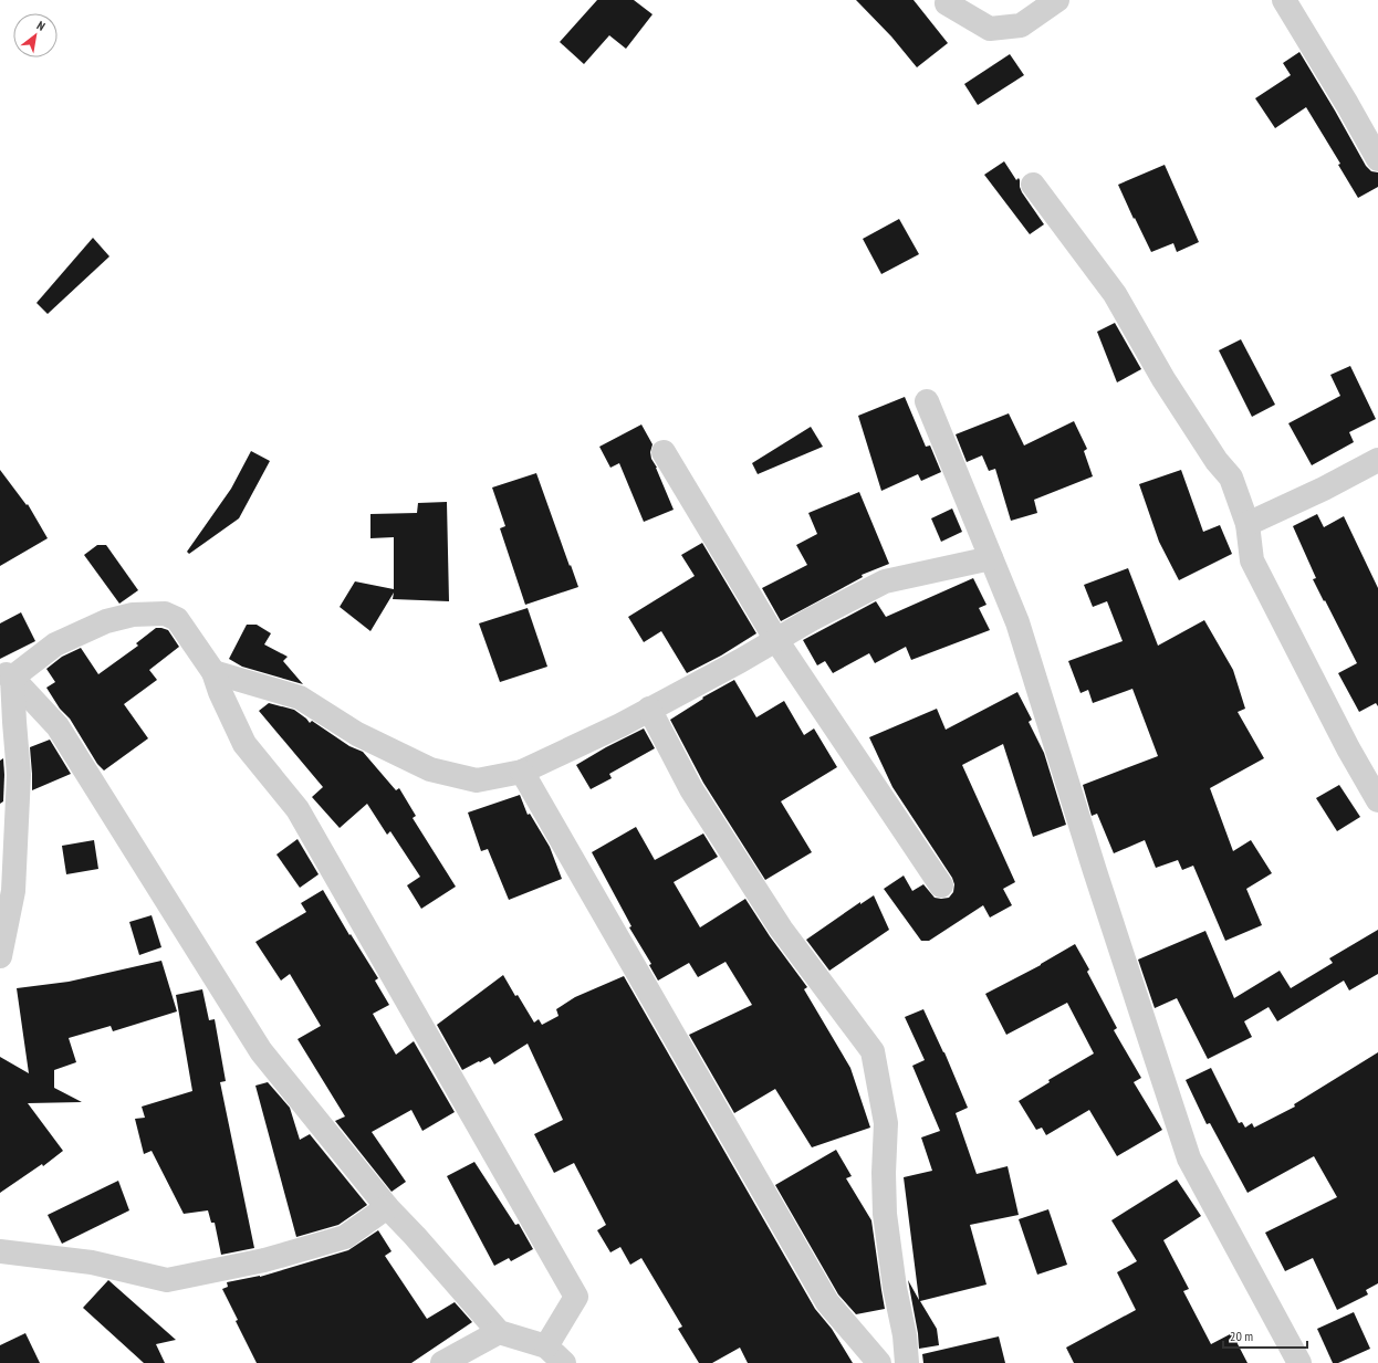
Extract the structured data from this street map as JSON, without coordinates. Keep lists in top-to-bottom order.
{
  "scale_bar": "20 m",
  "north": "top right"
}
